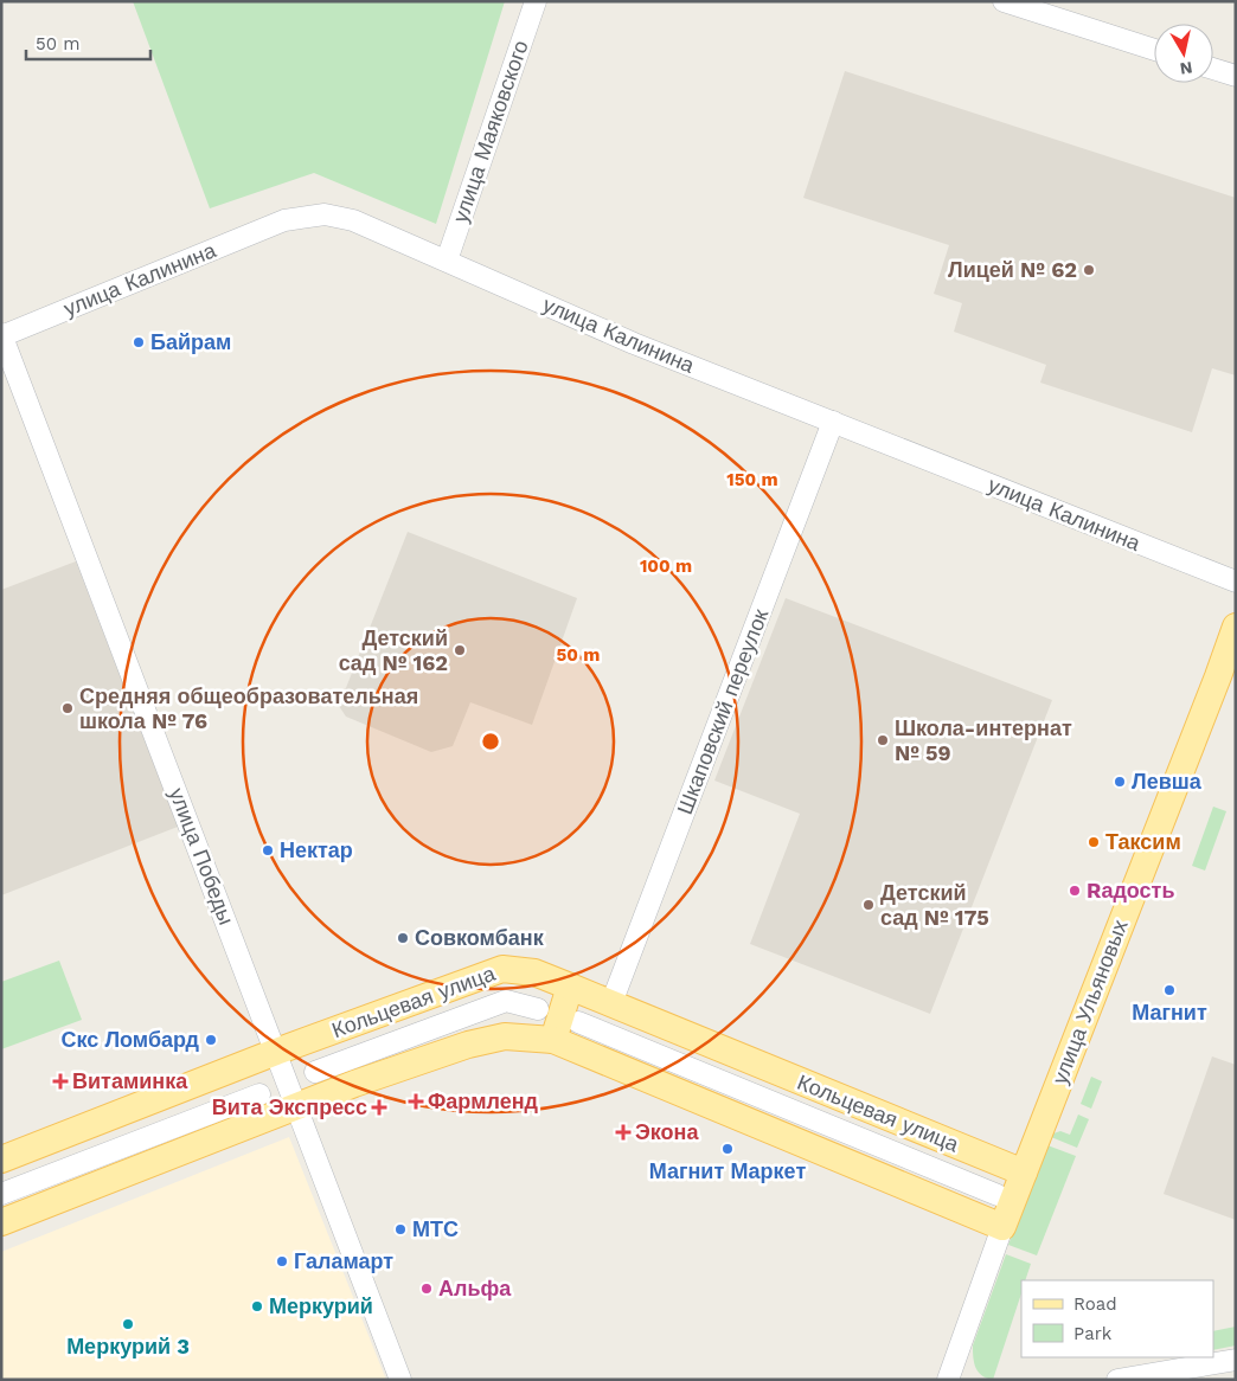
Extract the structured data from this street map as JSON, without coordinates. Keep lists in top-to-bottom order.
{
  "streets": {
    "main road": ["Кольцевая улица", "улица Ульяновых"],
    "street": [
      "улица Маяковского",
      "улица Калинина",
      "Шкаповский переулок",
      "улица Победы"
    ]
  },
  "crossings": [
    ["улица Маяковского", "улица Калинина"],
    ["улица Калинина", "Шкаповский переулок"],
    ["улица Калинина", "улица Победы"],
    ["Шкаповский переулок", "Кольцевая улица"],
    ["улица Победы", "Кольцевая улица"],
    ["Кольцевая улица", "улица Ульяновых"]
  ],
  "places": {
    "other": [
      "Лицей № 62",
      "Байрам",
      "Детский сад № 162",
      "Средняя общеобразовательная школа № 76",
      "Школа-интернат № 59",
      "Левша",
      "Таксим",
      "Нектар",
      "Rадость",
      "Детский сад № 175",
      "Совкомбанк",
      "Магнит",
      "Скс Ломбард",
      "Магнит Маркет",
      "МТС",
      "Галамарт",
      "Альфа",
      "Меркурий",
      "Меркурий 3"
    ],
    "health": [
      "Витаминка",
      "Фармленд",
      "Вита Экспресс",
      "Экона"
    ]
  },
  "legend": ["Road", "Park"],
  "scale_bar": "50 m",
  "north": "bottom",
  "rings": ["150 m", "100 m", "50 m"]
}
